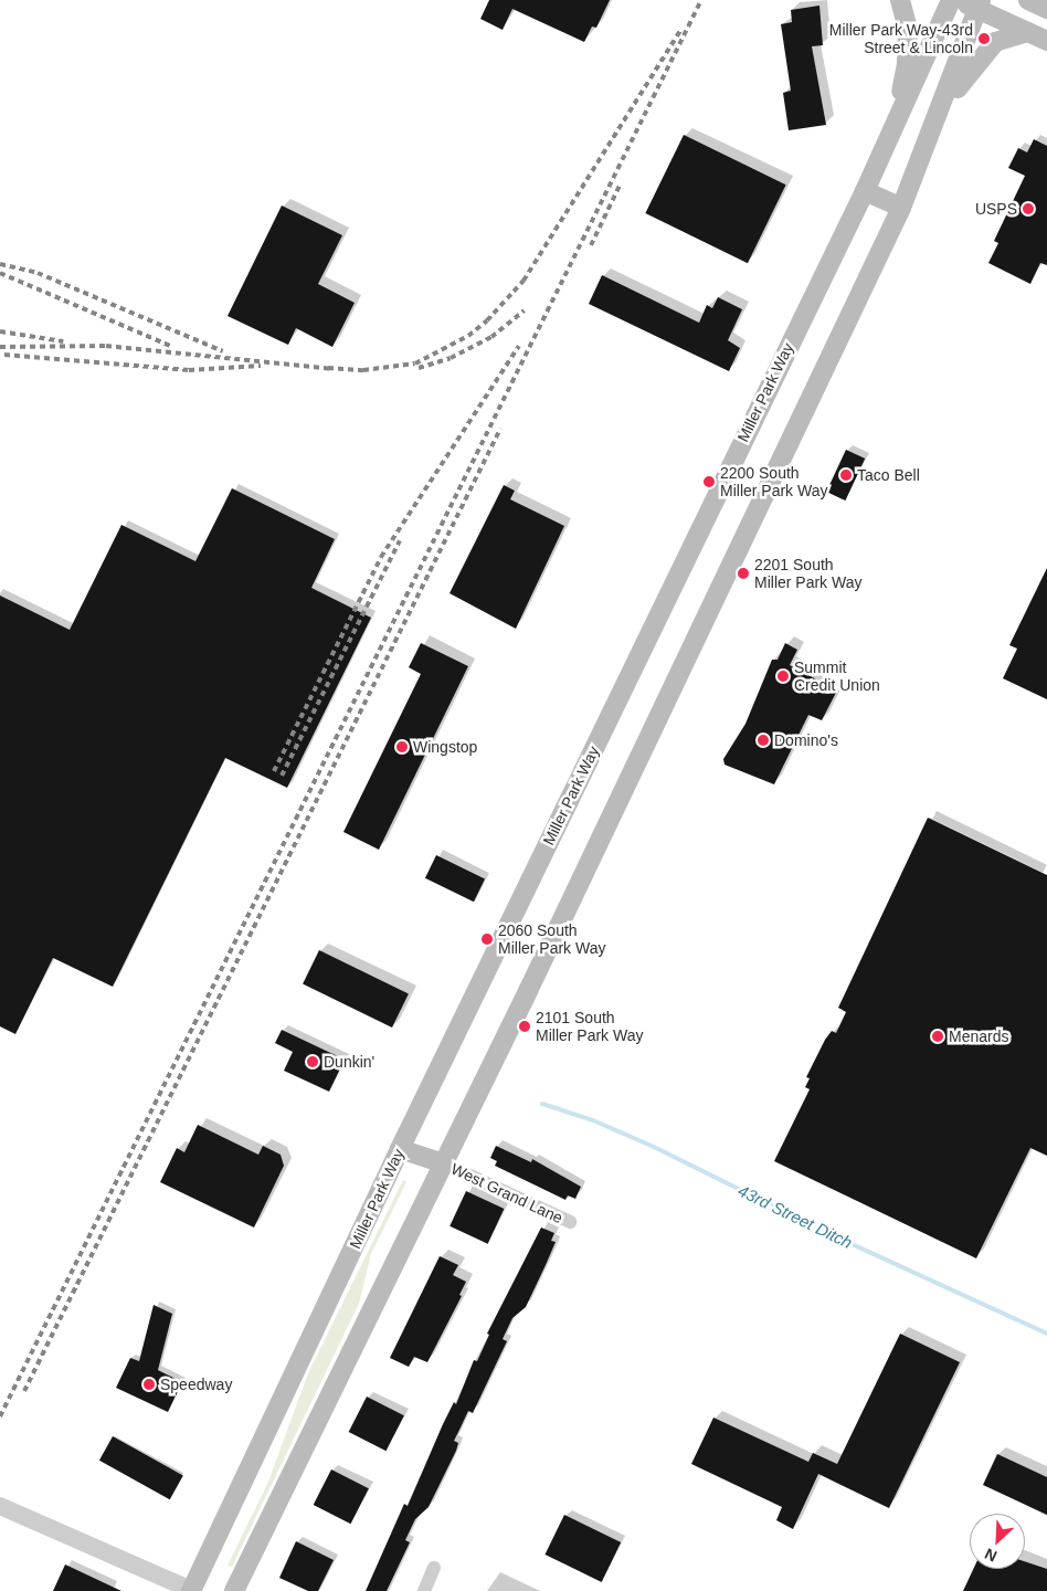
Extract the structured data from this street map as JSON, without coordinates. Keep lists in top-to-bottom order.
{
  "streets": {
    "main road": ["Miller Park Way"],
    "street": ["West Grand Lane"]
  },
  "water": ["43rd Street Ditch"],
  "places": [
    "Miller Park Way-43rd Street & Lincoln",
    "USPS",
    "Taco Bell",
    "2200 South Miller Park Way",
    "2201 South Miller Park Way",
    "Summit Credit Union",
    "Domino's",
    "Wingstop",
    "2060 South Miller Park Way",
    "2101 South Miller Park Way",
    "Menards",
    "Dunkin'",
    "Speedway"
  ],
  "north": "bottom left"
}
